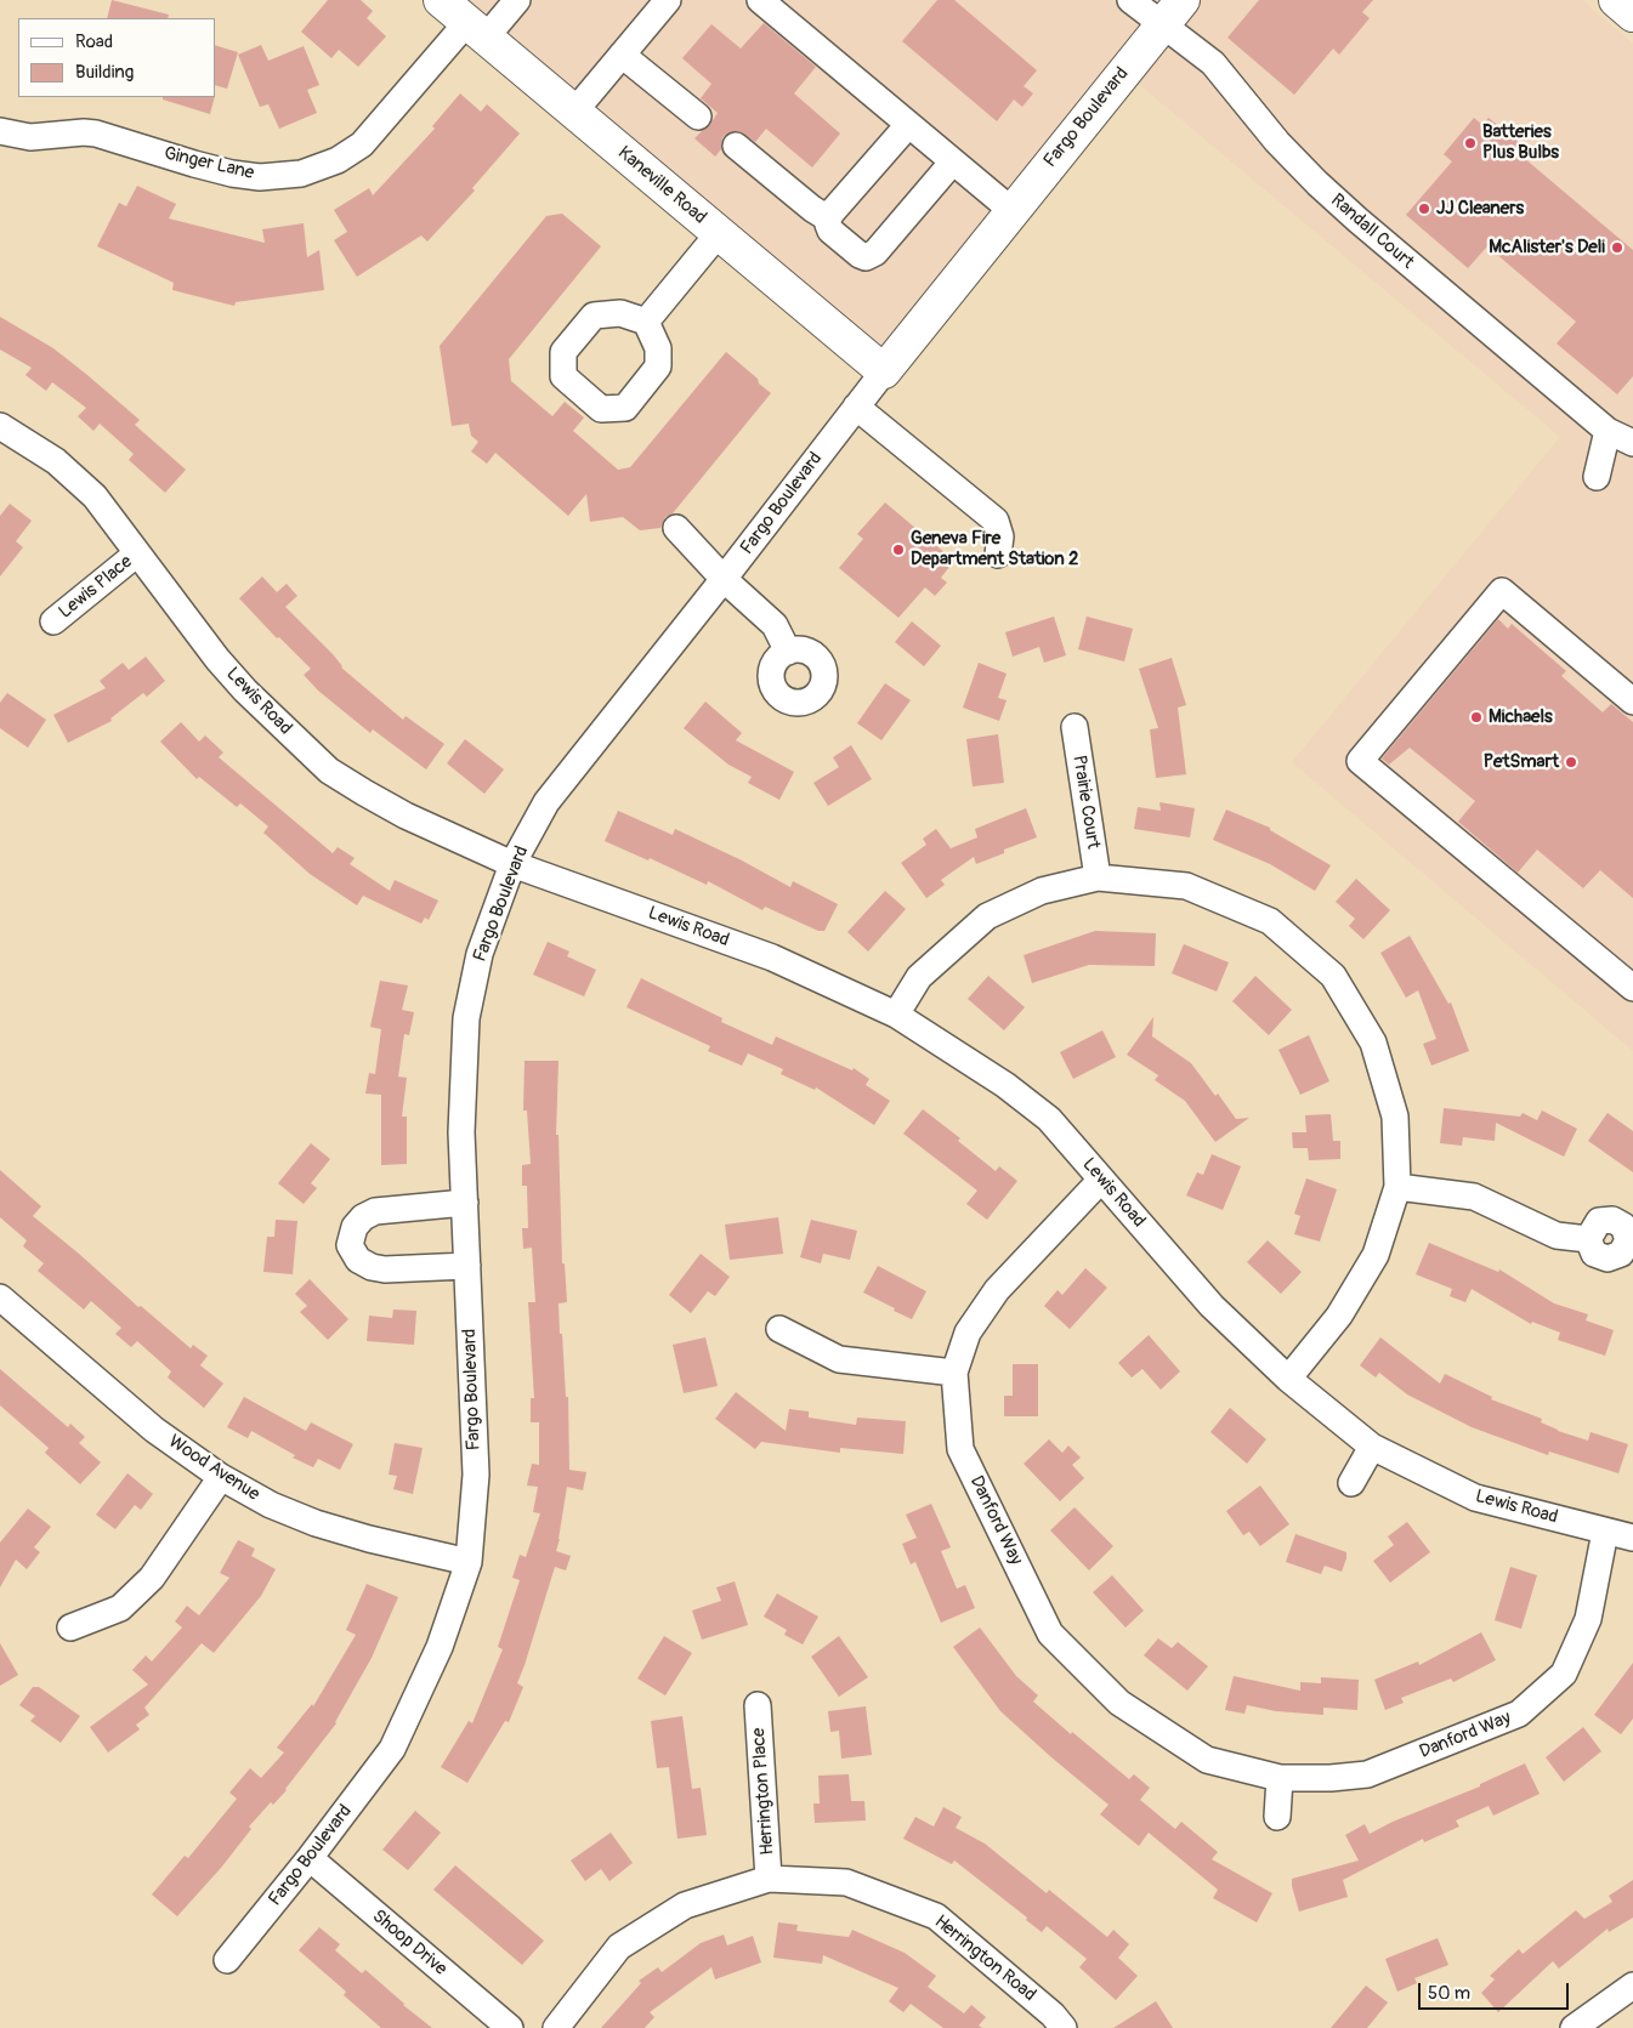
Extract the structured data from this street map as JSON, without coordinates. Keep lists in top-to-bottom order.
{
  "streets": {
    "main road": ["Fargo Boulevard", "Kaneville Road"],
    "street": [
      "Ginger Lane",
      "Randall Court",
      "Lewis Place",
      "Lewis Road",
      "Prairie Court",
      "Wood Avenue",
      "Danford Way",
      "Herrington Place",
      "Shoop Drive",
      "Herrington Road"
    ]
  },
  "crossings": [
    ["Fargo Boulevard", "Kaneville Road"],
    ["Fargo Boulevard", "Randall Court"],
    ["Fargo Boulevard", "Lewis Road"],
    ["Fargo Boulevard", "Wood Avenue"],
    ["Fargo Boulevard", "Shoop Drive"],
    ["Ginger Lane", "Kaneville Road"],
    ["Lewis Place", "Lewis Road"],
    ["Lewis Road", "Danford Way"],
    ["Herrington Place", "Herrington Road"]
  ],
  "places": [
    "Batteries Plus Bulbs",
    "JJ Cleaners",
    "McAlister's Deli",
    "Geneva Fire Department Station 2",
    "Michaels",
    "PetSmart"
  ],
  "legend": ["Road", "Building"],
  "scale_bar": "50 m"
}
